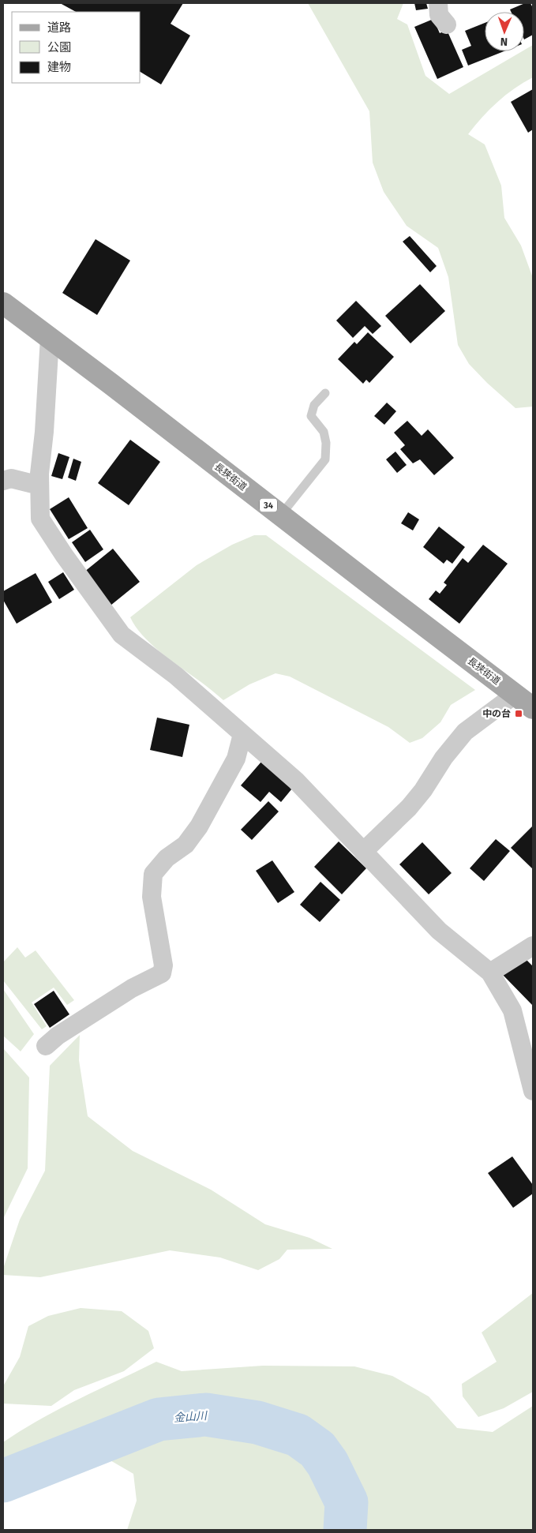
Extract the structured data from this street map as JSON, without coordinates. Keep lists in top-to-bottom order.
{
  "streets": {
    "main road": ["長狭街道", "34"]
  },
  "water": ["金山川"],
  "places": {
    "transit": ["中の台"]
  },
  "legend": ["道路", "公園", "建物"],
  "north": "bottom"
}
